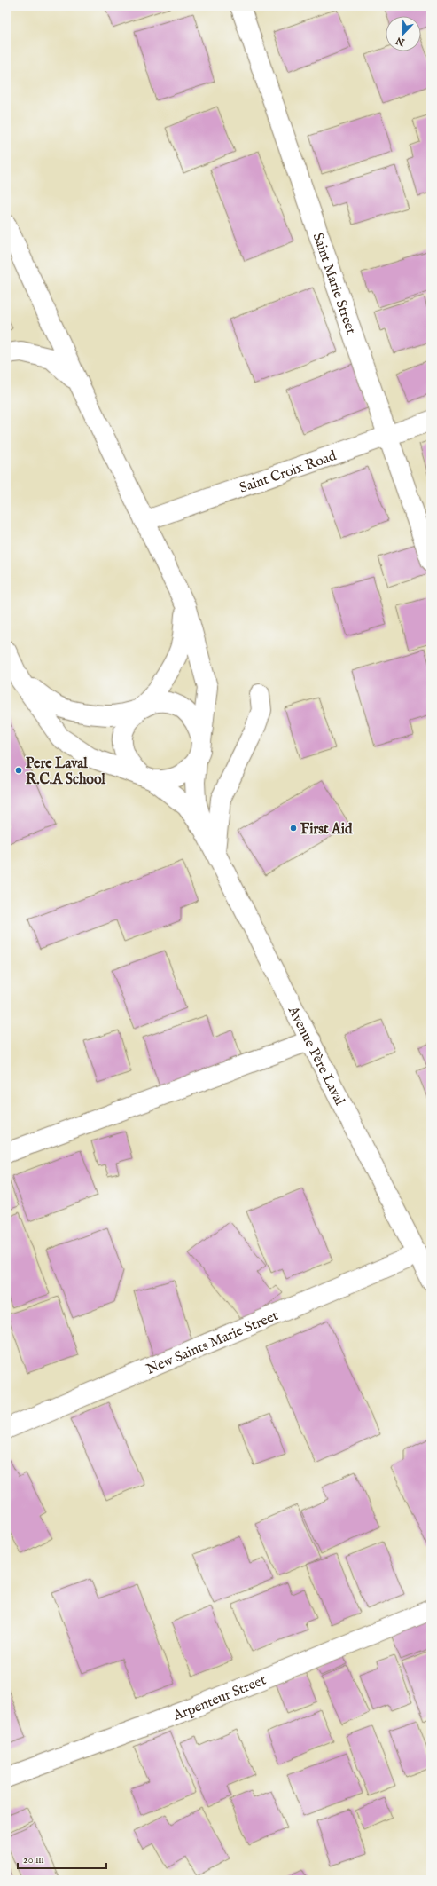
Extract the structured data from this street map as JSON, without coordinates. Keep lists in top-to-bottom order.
{
  "streets": {
    "street": [
      "Saint Marie Street",
      "Saint Croix Road",
      "Avenue Père Laval",
      "New Saints Marie Street",
      "Arpenteur Street"
    ]
  },
  "crossings": [
    ["Saint Marie Street", "Saint Croix Road"],
    ["Avenue Père Laval", "New Saints Marie Street"]
  ],
  "places": ["Pere Laval R.C.A School", "First Aid"],
  "scale_bar": "20 m",
  "north": "bottom"
}
